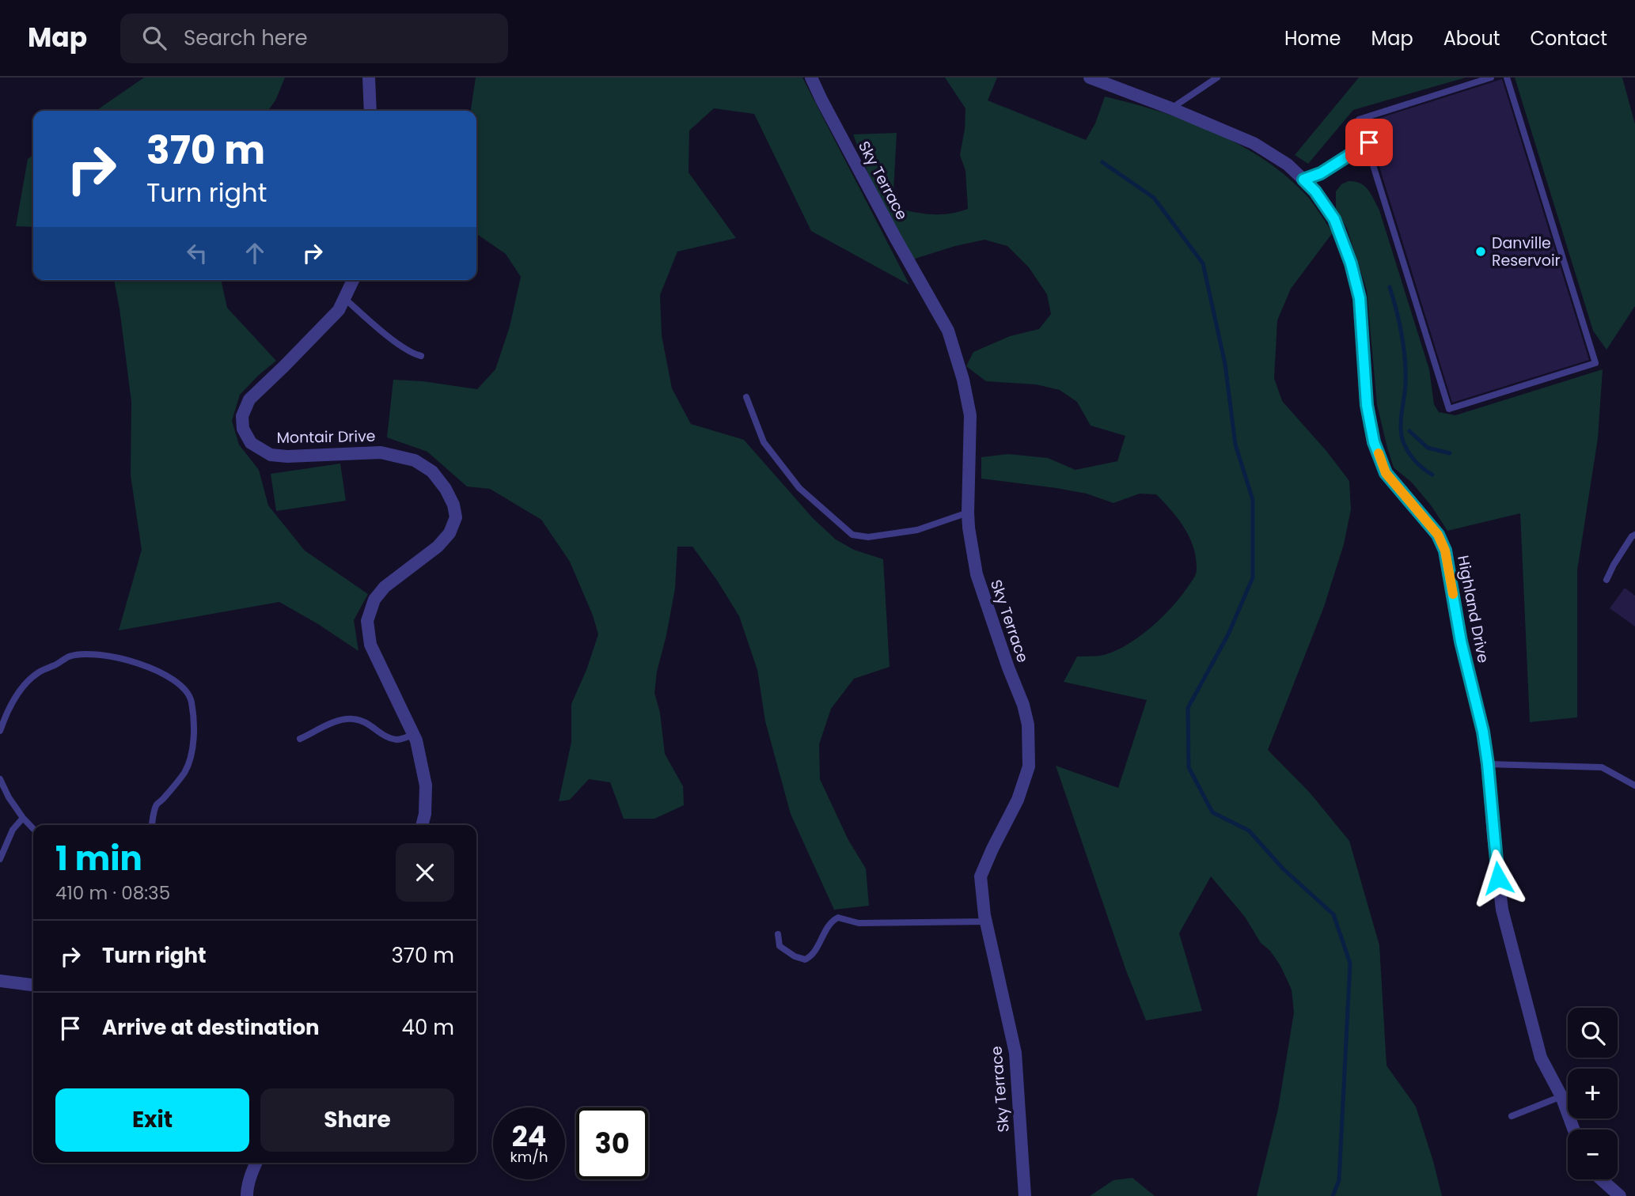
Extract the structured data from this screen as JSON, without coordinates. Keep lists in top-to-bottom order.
{
  "streets": {
    "street": ["Sky Terrace", "Montair Drive", "Highland Drive"]
  },
  "places": ["Danville Reservoir"],
  "page": {
    "header": "Map",
    "search": "Search here",
    "nav": [
      "Home",
      "Map",
      "About",
      "Contact"
    ],
    "turn": ["370 m", "Turn right"],
    "heading": ["1 min", "410 m · 08:35"],
    "list": [
      {
        "name": "Turn right",
        "value": "370 m"
      },
      {
        "name": "Arrive at destination",
        "value": "40 m"
      }
    ],
    "map_buttons": ["+", "−"],
    "buttons": ["Exit", "Share"],
    "speed": "24 km/h",
    "limit": "30"
  }
}
